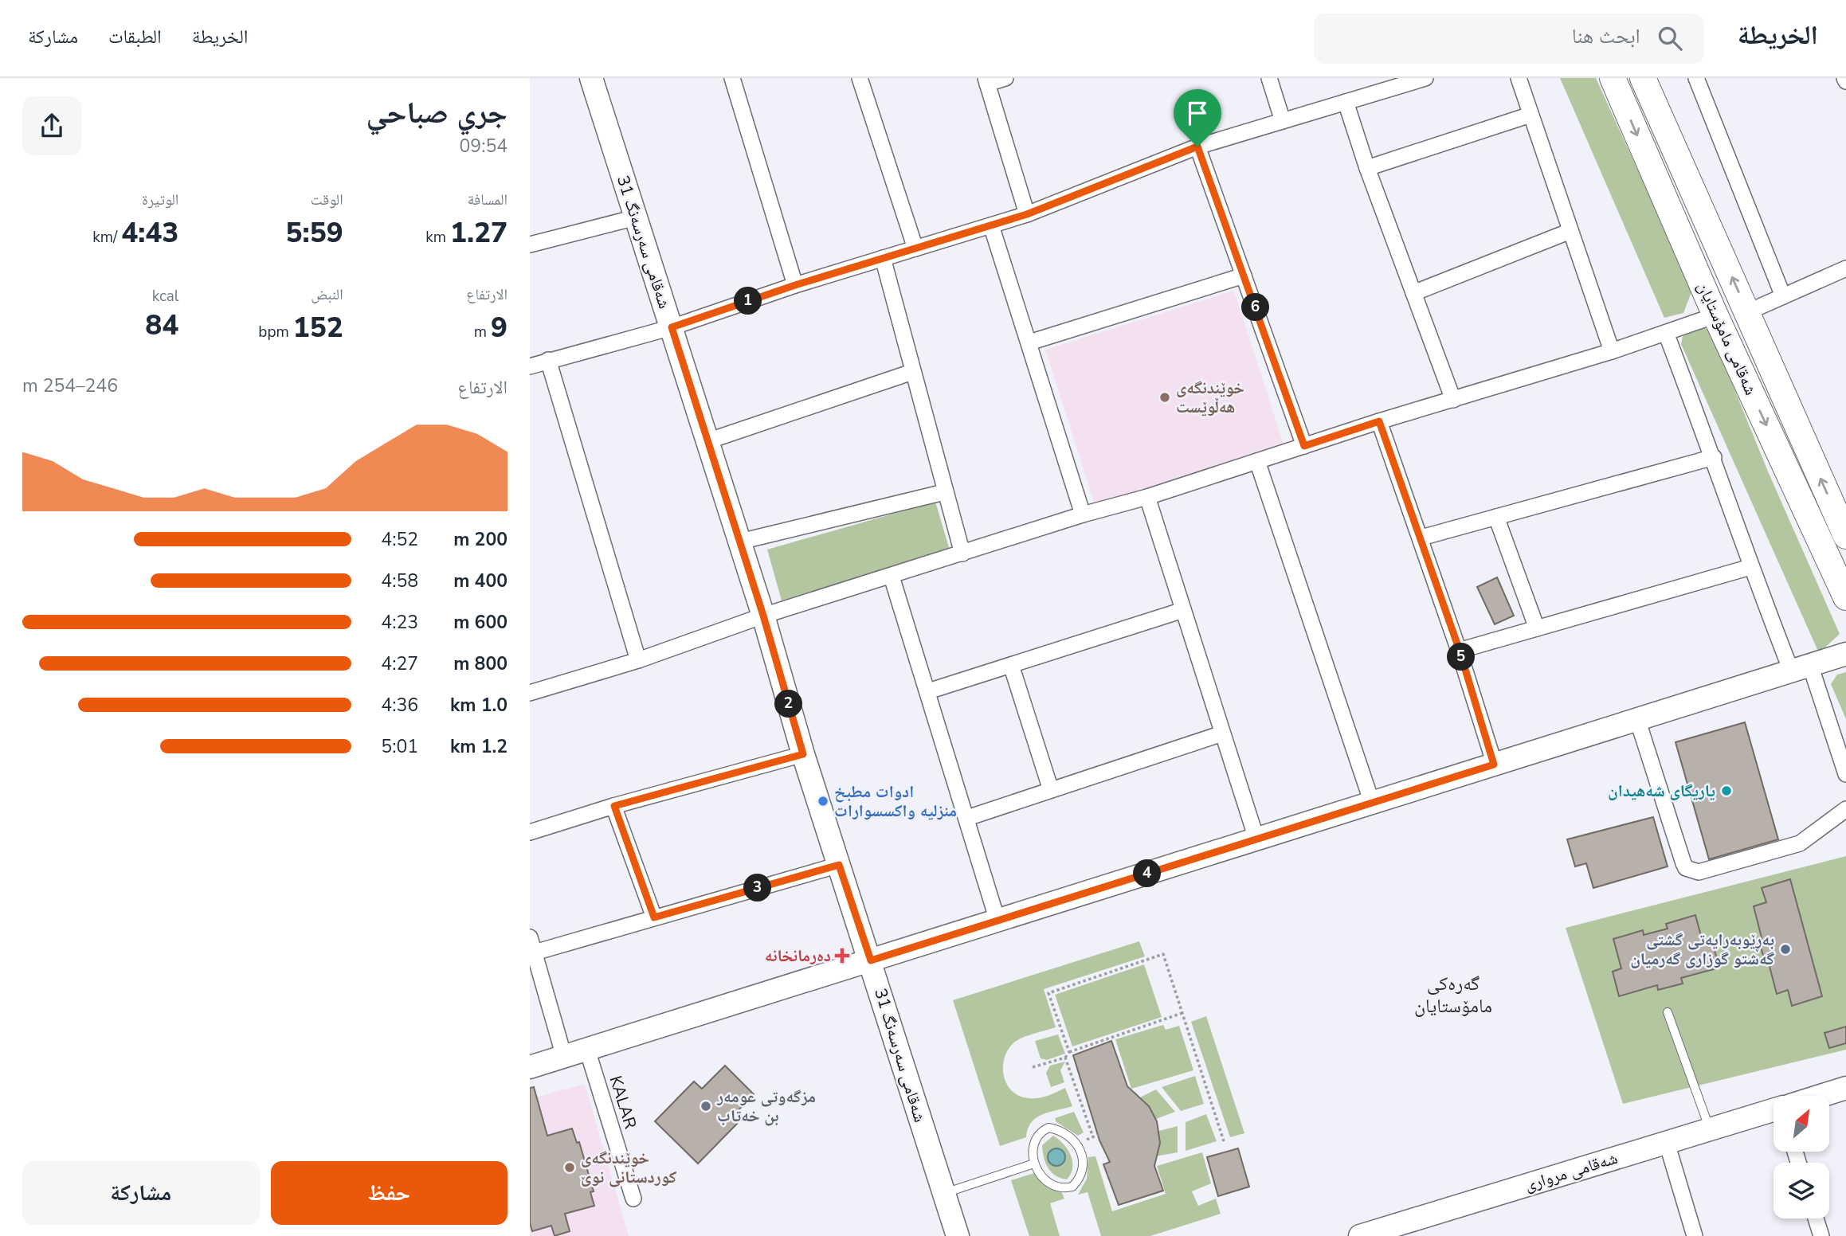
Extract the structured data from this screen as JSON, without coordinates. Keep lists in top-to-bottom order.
{
  "streets": {
    "main road": ["شەقامی مامۆستایان"],
    "street": ["شەقامی سەرسەنگ 31", "KALAR", "شەقامی مرواری"]
  },
  "districts": ["گەرەکی مامۆستایان"],
  "places": {
    "other": [
      "خوێندنگەی هەڵوێست",
      "یاریگای شەهیدان",
      "ادوات مطبخ منزليه واكسسوارات",
      "بەڕێوبەرایەتی گشتی گەشتو گوزاری گەرمیان",
      "مزگەوتی عومەر بن خەتاب",
      "خوێندنگەی کوردستانی نوێ"
    ],
    "health": ["دەرمانخانە"]
  },
  "north": "top right",
  "page": {
    "header": "الخريطة",
    "search": "ابحث هنا",
    "nav": ["الخريطة", "الطبقات", "مشاركة"],
    "heading": ["جري صباحي", "09:54"],
    "stats": [
      ["المسافة", "1.27 km"],
      ["الوقت", "5:59"],
      ["الوتيرة", "4:43 /km"],
      ["الارتفاع", "9 m"],
      ["النبض", "152 bpm"],
      ["kcal", "84"]
    ],
    "pins": [
      "1",
      "6",
      "5",
      "2",
      "4",
      "3"
    ],
    "chart": ["الارتفاع", "246–254 m"],
    "list": [
      {
        "name": "200 m",
        "note": "4:52"
      },
      {
        "name": "400 m",
        "note": "4:58"
      },
      {
        "name": "600 m",
        "note": "4:23"
      },
      {
        "name": "800 m",
        "note": "4:27"
      },
      {
        "name": "1.0 km",
        "note": "4:36"
      },
      {
        "name": "1.2 km",
        "note": "5:01"
      }
    ],
    "buttons": ["حفظ", "مشاركة"]
  }
}
